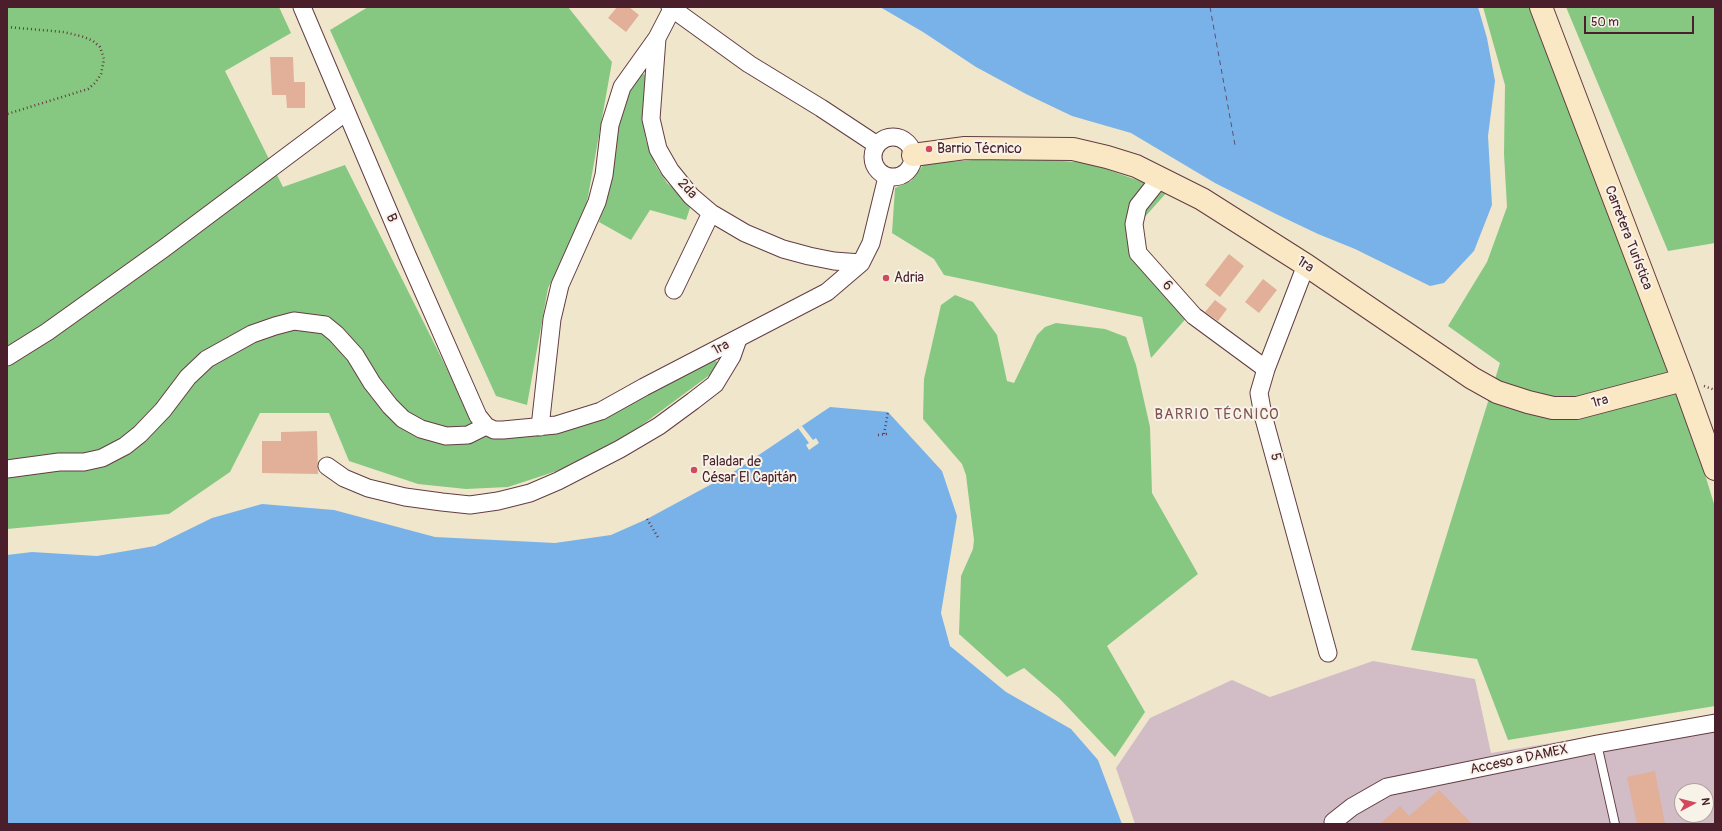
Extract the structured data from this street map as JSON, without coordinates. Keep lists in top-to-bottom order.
{
  "streets": {
    "street": [
      "2da",
      "B",
      "Carretera Turística",
      "1ra",
      "6",
      "5",
      "Acceso a DAMEX"
    ]
  },
  "crossings": [
    ["2da", "1ra"],
    ["B", "1ra"],
    ["Carretera Turística", "1ra"],
    ["1ra", "6"],
    ["1ra", "5"],
    ["6", "5"]
  ],
  "districts": ["BARRIO TÉCNICO"],
  "places": ["Barrio Técnico", "Adria", "Paladar de César El Capitán"],
  "scale_bar": "50 m",
  "north": "right"
}
